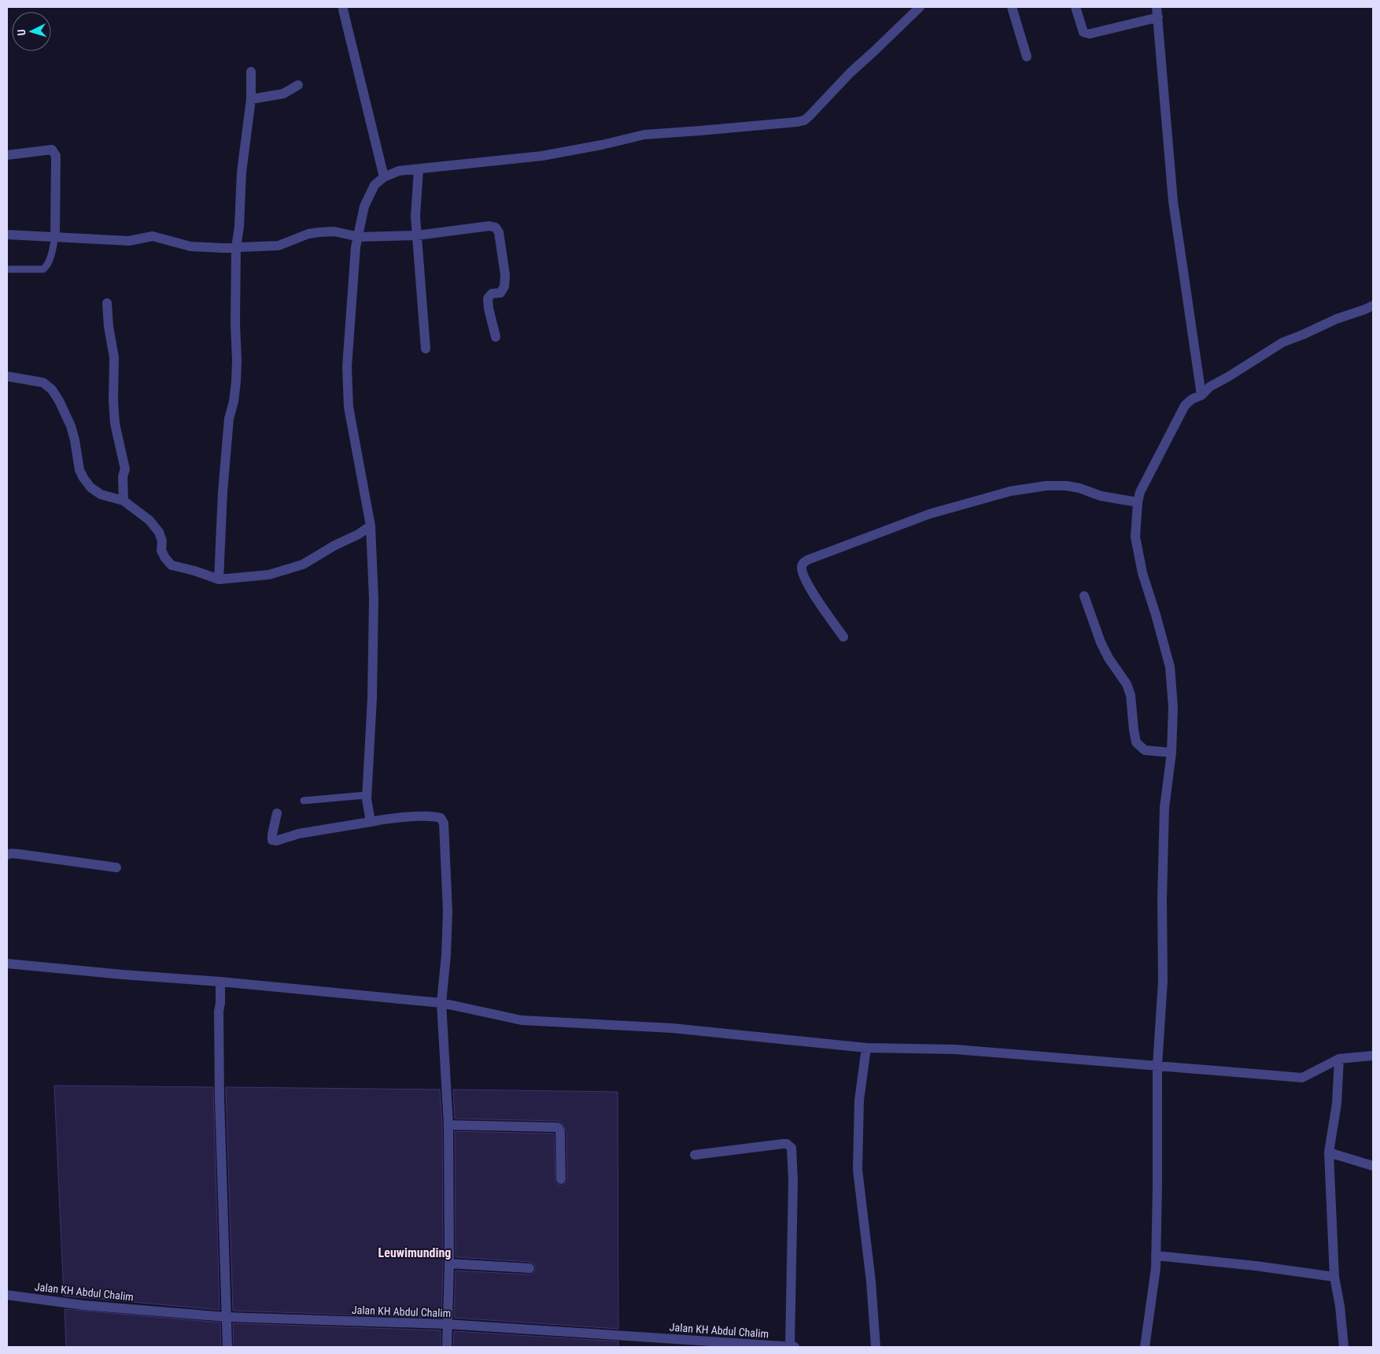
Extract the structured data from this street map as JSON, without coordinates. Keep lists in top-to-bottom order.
{
  "streets": {
    "street": ["Jalan KH Abdul Chalim"]
  },
  "districts": ["Leuwimunding"],
  "north": "left"
}
